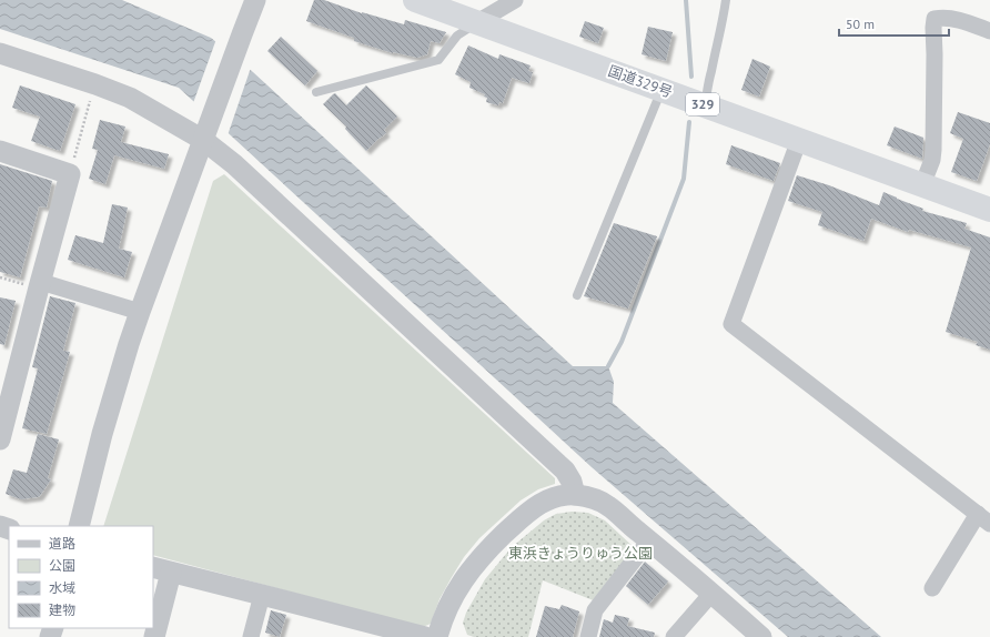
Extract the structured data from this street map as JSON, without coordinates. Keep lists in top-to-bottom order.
{
  "streets": {
    "highway": ["国道329号", "329"]
  },
  "parks": ["東浜きょうりゅう公園"],
  "legend": [
    "道路",
    "公園",
    "水域",
    "建物"
  ],
  "scale_bar": "50 m"
}
